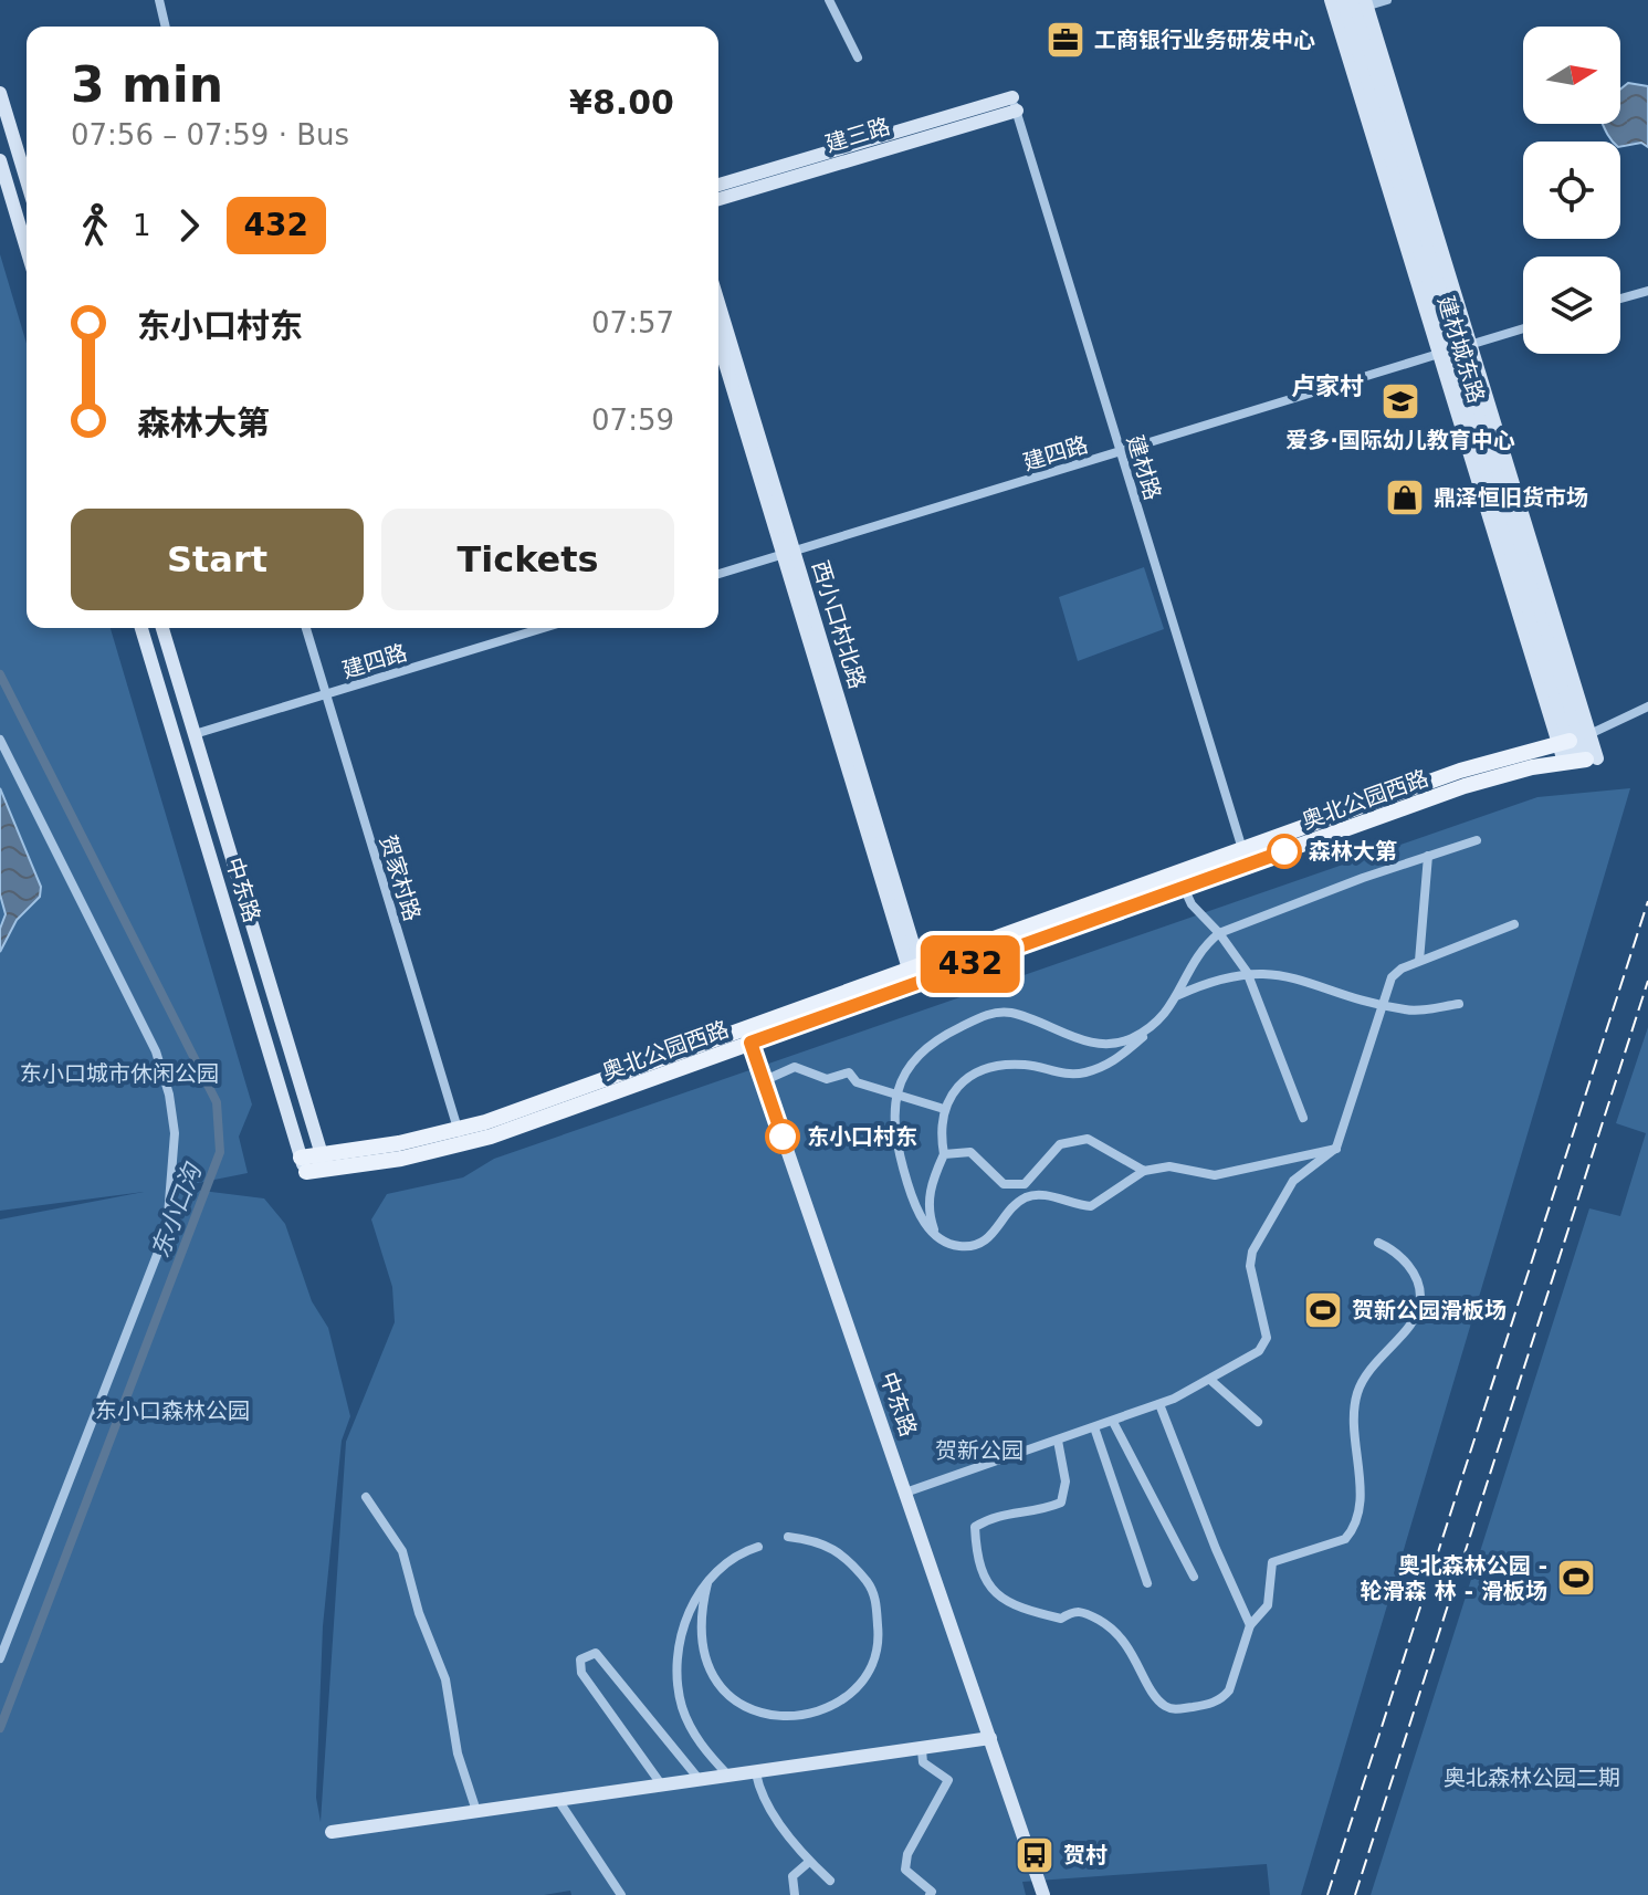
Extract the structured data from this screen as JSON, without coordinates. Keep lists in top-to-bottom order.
{
  "streets": {
    "main road": ["奥北公园西路"],
    "street": [
      "建三路",
      "建材城东路",
      "建四路",
      "建材路",
      "西小口村北路",
      "贺家村路",
      "中东路"
    ]
  },
  "crossings": [
    ["建三路", "建材路"],
    ["建材城东路", "建四路"],
    ["建材城东路", "奥北公园西路"],
    ["建四路", "建材路"],
    ["建四路", "西小口村北路"],
    ["建四路", "贺家村路"],
    ["建四路", "中东路"],
    ["建材路", "奥北公园西路"],
    ["西小口村北路", "奥北公园西路"],
    ["奥北公园西路", "贺家村路"],
    ["奥北公园西路", "中东路"]
  ],
  "districts": ["卢家村"],
  "water": ["东小口沟"],
  "parks": [
    "东小口城市休闲公园",
    "东小口森林公园",
    "贺新公园",
    "奥北森林公园二期"
  ],
  "places": {
    "office": ["工商银行业务研发中心"],
    "school or university": ["爱多·国际幼儿教育中心"],
    "shop": ["鼎泽恒旧货市场"],
    "other": ["森林大第", "东小口村东"],
    "sports": ["贺新公园滑板场", "奥北森林公园 - 轮滑森 林 - 滑板场"],
    "bus stop": ["贺村"]
  },
  "lines": ["bus line 432"],
  "north": "right",
  "page": {
    "on_map": "432",
    "heading": ["3 min", "07:56 – 07:59 · Bus", "¥8.00"],
    "legs": ["1", "432"],
    "list": [
      {
        "name": "东小口村东",
        "value": "07:57"
      },
      {
        "name": "森林大第",
        "value": "07:59"
      }
    ],
    "buttons": ["Start", "Tickets"]
  }
}
